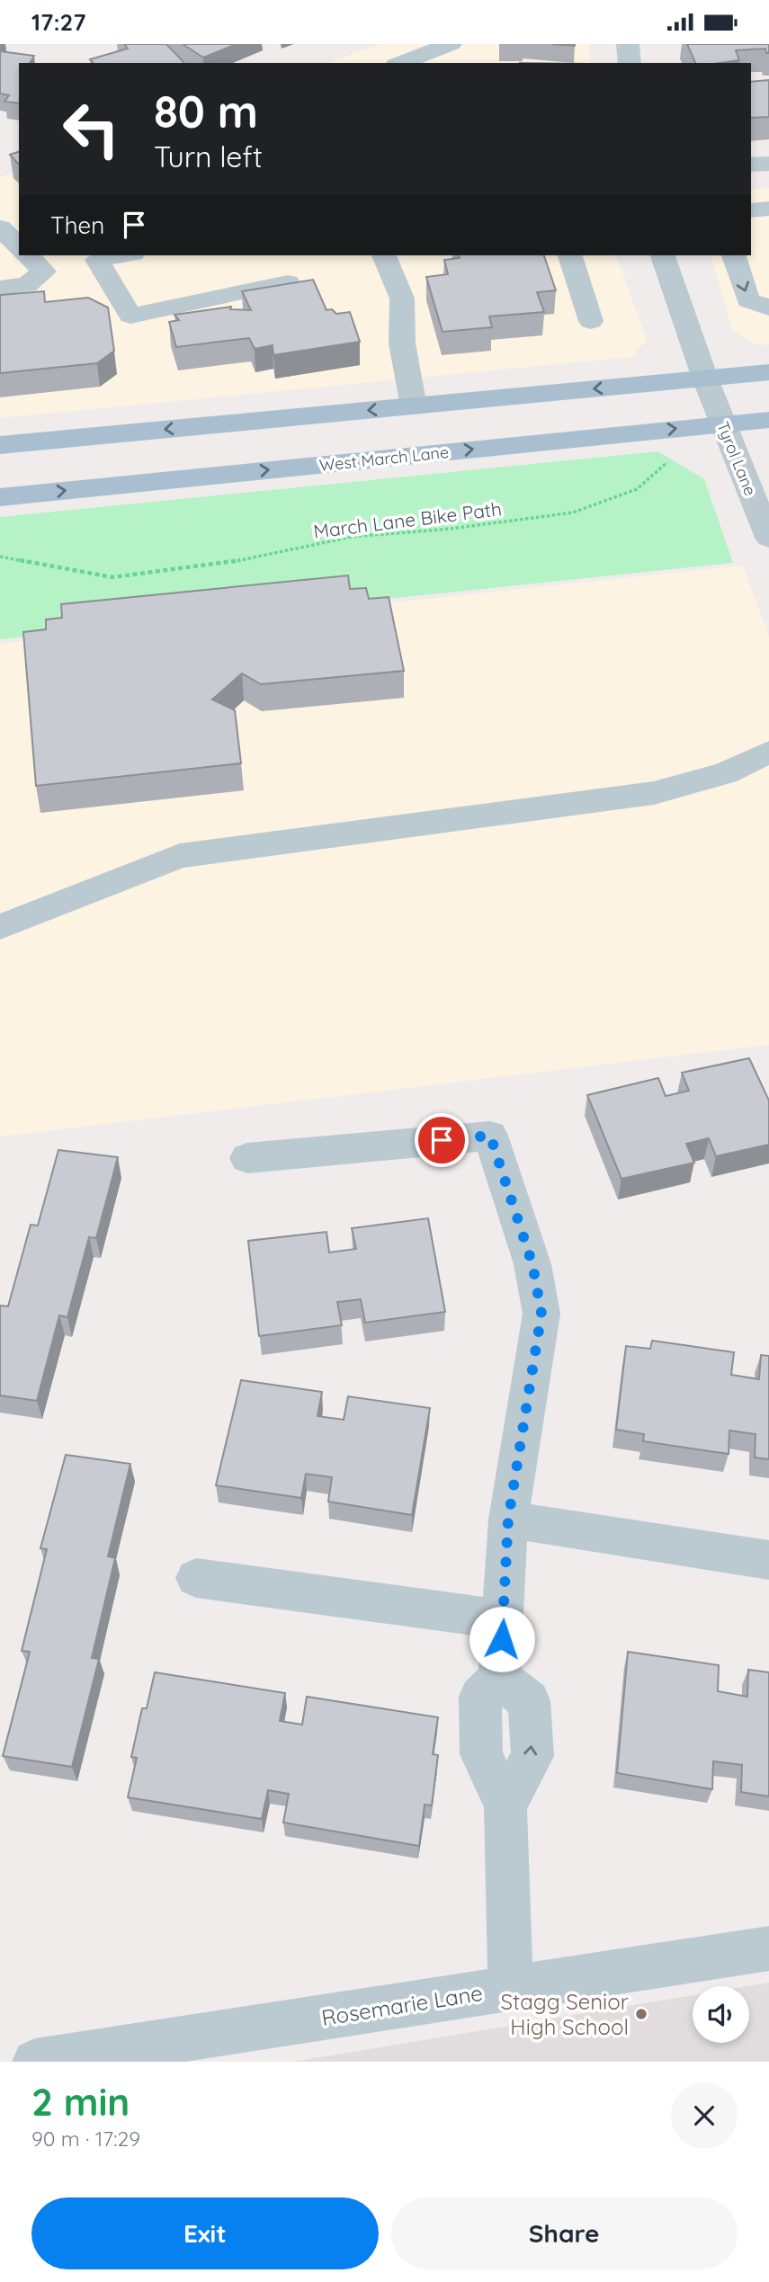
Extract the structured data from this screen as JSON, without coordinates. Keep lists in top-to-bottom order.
{
  "streets": {
    "main road": ["West March Lane"],
    "street": ["Tyrol Lane", "Rosemarie Lane"],
    "path": ["March Lane Bike Path"]
  },
  "crossings": [
    ["West March Lane", "Tyrol Lane"],
    ["Tyrol Lane", "March Lane Bike Path"]
  ],
  "places": ["Stagg Senior High School"],
  "page": {
    "status": "17:27",
    "turn": ["80 m", "Turn left"],
    "then": "Then",
    "heading": ["2 min", "90 m · 17:29"],
    "buttons": ["Exit", "Share"]
  }
}
